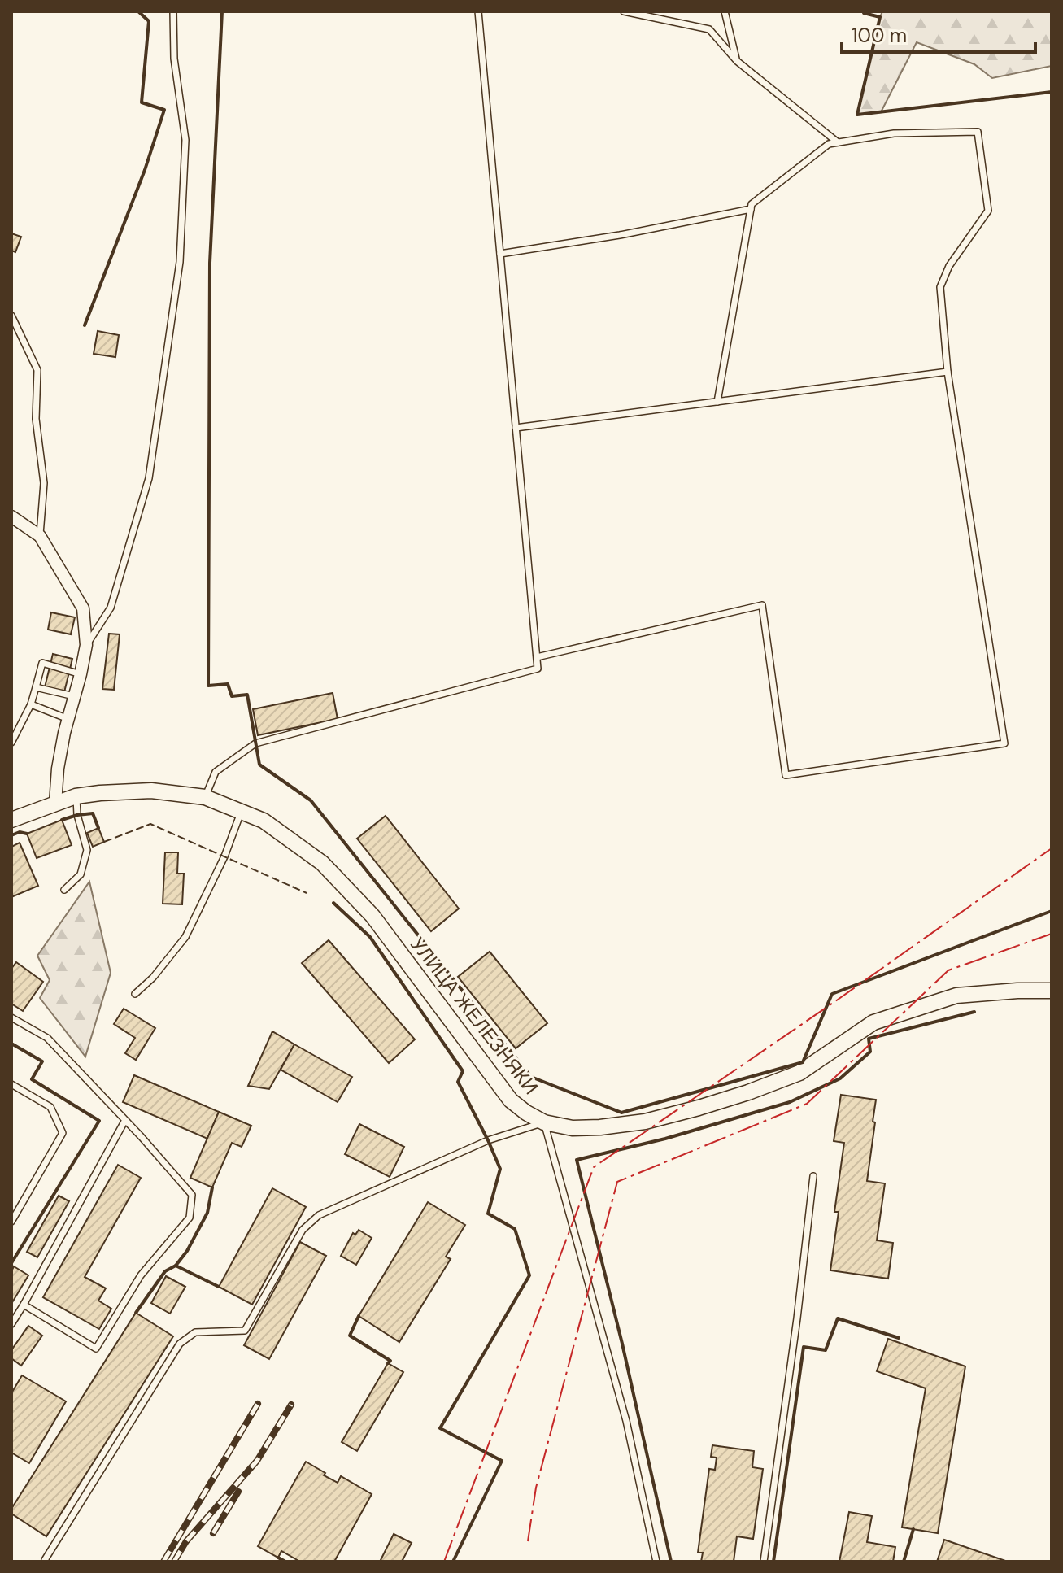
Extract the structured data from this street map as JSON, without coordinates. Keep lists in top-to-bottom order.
{
  "streets": {
    "street": ["УЛИЦА ЖЕЛЕЗНЯКИ"]
  },
  "scale_bar": "100 m"
}
